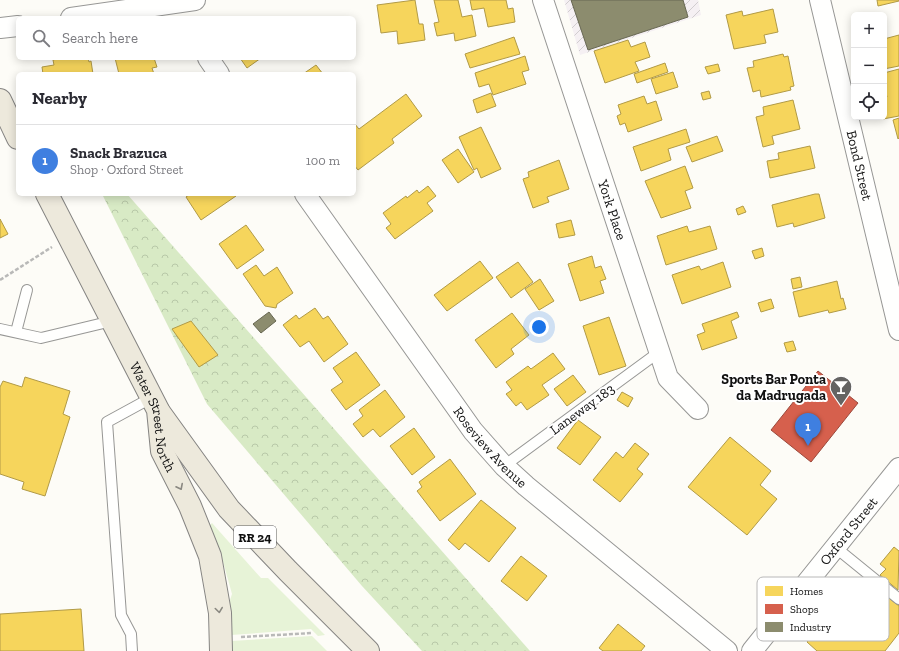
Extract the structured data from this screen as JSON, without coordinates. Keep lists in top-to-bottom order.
{
  "streets": {
    "main road": ["Water Street North", "RR 24"],
    "street": [
      "Bond Street",
      "York Place",
      "Roseview Avenue",
      "Oxford Street"
    ],
    "lane": ["Laneway 183"]
  },
  "crossings": [
    ["York Place", "Laneway 183"],
    ["Laneway 183", "Roseview Avenue"],
    ["Water Street North", "RR 24"]
  ],
  "places": {
    "bar": ["Sports Bar Ponta da Madrugada"]
  },
  "legend": ["Homes", "Shops", "Industry"],
  "page": {
    "map_buttons": ["+", "−"],
    "search": "Search here",
    "heading": "Nearby",
    "list": [
      {
        "mark": "1",
        "name": "Snack Brazuca",
        "note": "Shop · Oxford Street",
        "value": "100 m"
      }
    ],
    "pins": "1"
  }
}
